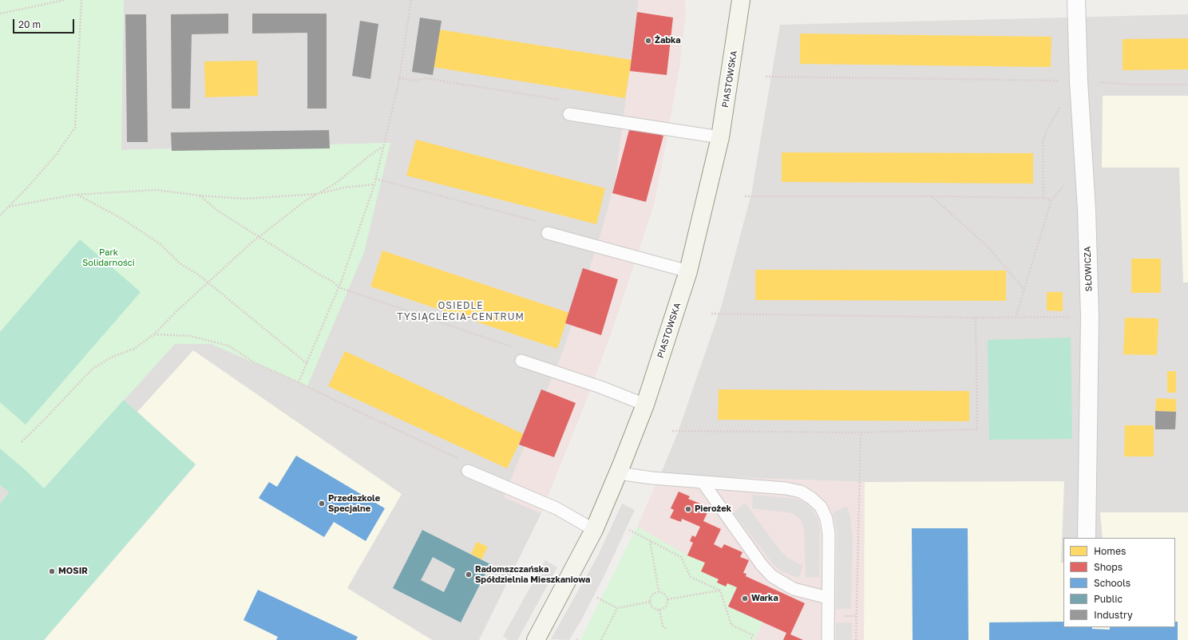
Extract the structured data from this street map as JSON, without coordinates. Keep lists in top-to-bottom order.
{
  "streets": {
    "street": ["PIASTOWSKA", "SŁOWICZA"]
  },
  "districts": ["OSIEDLE TYSIĄCLECIA-CENTRUM"],
  "parks": ["Park Solidarności"],
  "places": [
    "Żabka",
    "Przedszkole Specjalne",
    "Pierożek",
    "MOSIR",
    "Radomszczańska Spółdzielnia Mieszkaniowa",
    "Warka"
  ],
  "legend": [
    "Homes",
    "Shops",
    "Schools",
    "Public",
    "Industry"
  ],
  "scale_bar": "20 m"
}
